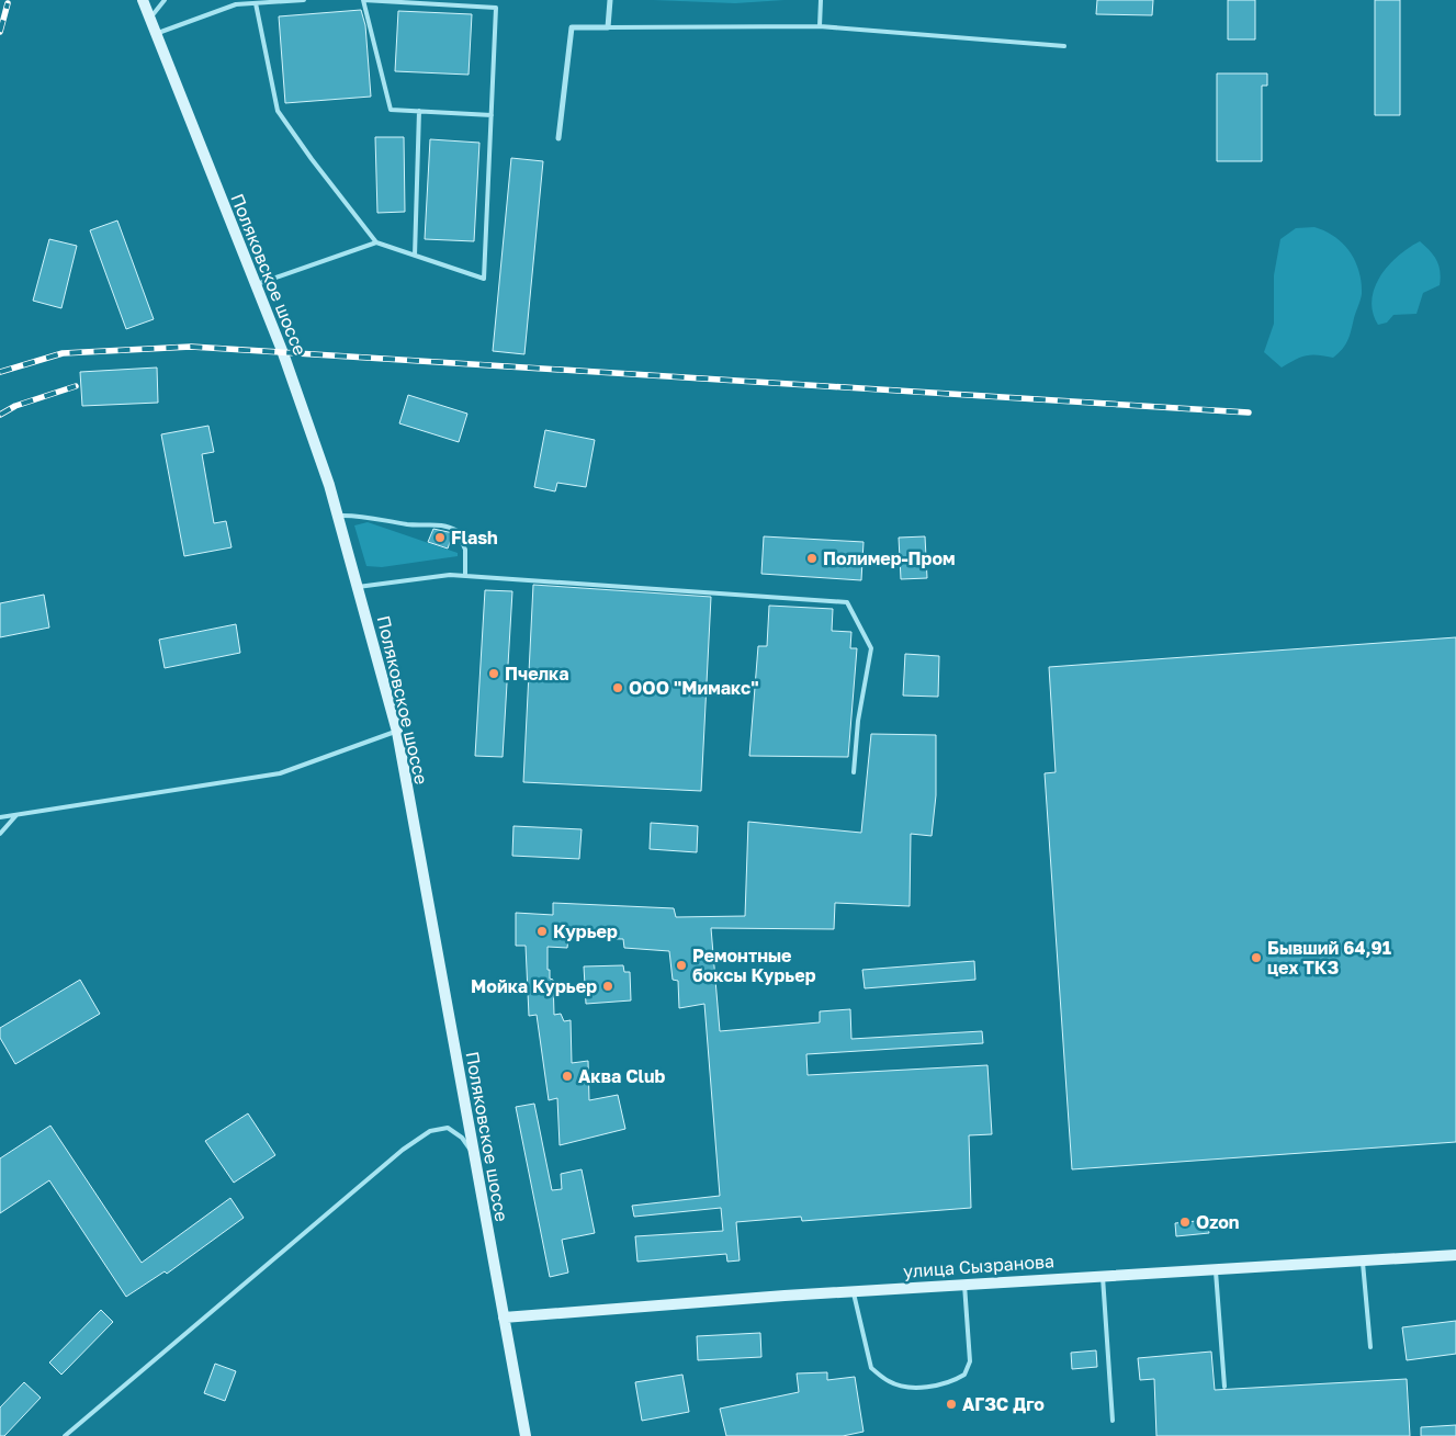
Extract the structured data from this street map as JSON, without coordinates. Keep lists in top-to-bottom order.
{
  "streets": {
    "street": ["Поляковское шоссе", "улица Сызранова"]
  },
  "crossings": [
    ["Поляковское шоссе", "улица Сызранова"]
  ],
  "places": [
    "Flash",
    "Полимер-Пром",
    "Пчелка",
    "ООО \"Мимакс\"",
    "Курьер",
    "Бывший 64,91 цех ТКЗ",
    "Ремонтные боксы Курьер",
    "Мойка Курьер",
    "Аква Club",
    "Ozon",
    "АГЗС Дго"
  ]
}
